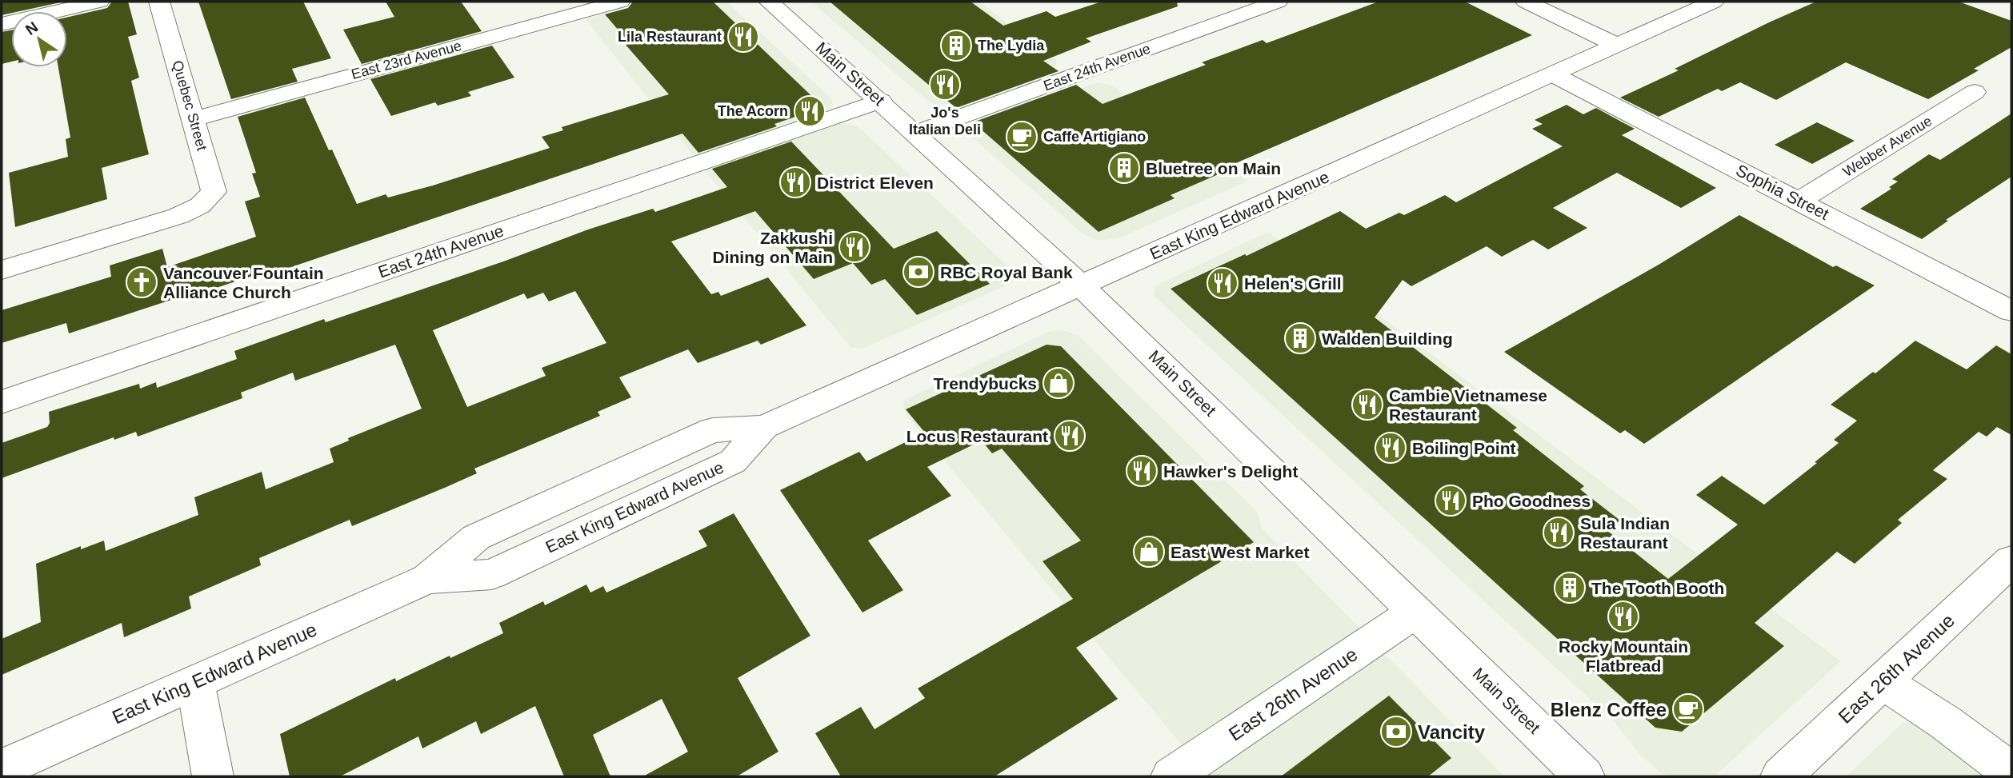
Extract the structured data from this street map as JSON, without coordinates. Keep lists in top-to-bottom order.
{
  "streets": {
    "street": [
      "East 23rd Avenue",
      "East 24th Avenue",
      "Main Street",
      "Quebec Street",
      "Webber Avenue",
      "Sophia Street",
      "East King Edward Avenue",
      "East 26th Avenue"
    ]
  },
  "crossings": [
    ["East 23rd Avenue", "Quebec Street"],
    ["East 24th Avenue", "Main Street"],
    ["Main Street", "East King Edward Avenue"],
    ["Main Street", "East 26th Avenue"],
    ["Webber Avenue", "Sophia Street"],
    ["Sophia Street", "East King Edward Avenue"]
  ],
  "places": {
    "restaurant": [
      "Lila Restaurant",
      "Jo's Italian Deli",
      "The Acorn",
      "District Eleven",
      "Zakkushi Dining on Main",
      "Helen's Grill",
      "Cambie Vietnamese Restaurant",
      "Locus Restaurant",
      "Boiling Point",
      "Hawker's Delight",
      "Pho Goodness",
      "Sula Indian Restaurant",
      "Rocky Mountain Flatbread"
    ],
    "building": [
      "The Lydia",
      "Bluetree on Main",
      "Walden Building",
      "The Tooth Booth"
    ],
    "cafe": ["Caffe Artigiano", "Blenz Coffee"],
    "bank": ["RBC Royal Bank", "Vancity"],
    "church": ["Vancouver Fountain Alliance Church"],
    "shop": ["Trendybucks", "East West Market"]
  },
  "north": "top left"
}
